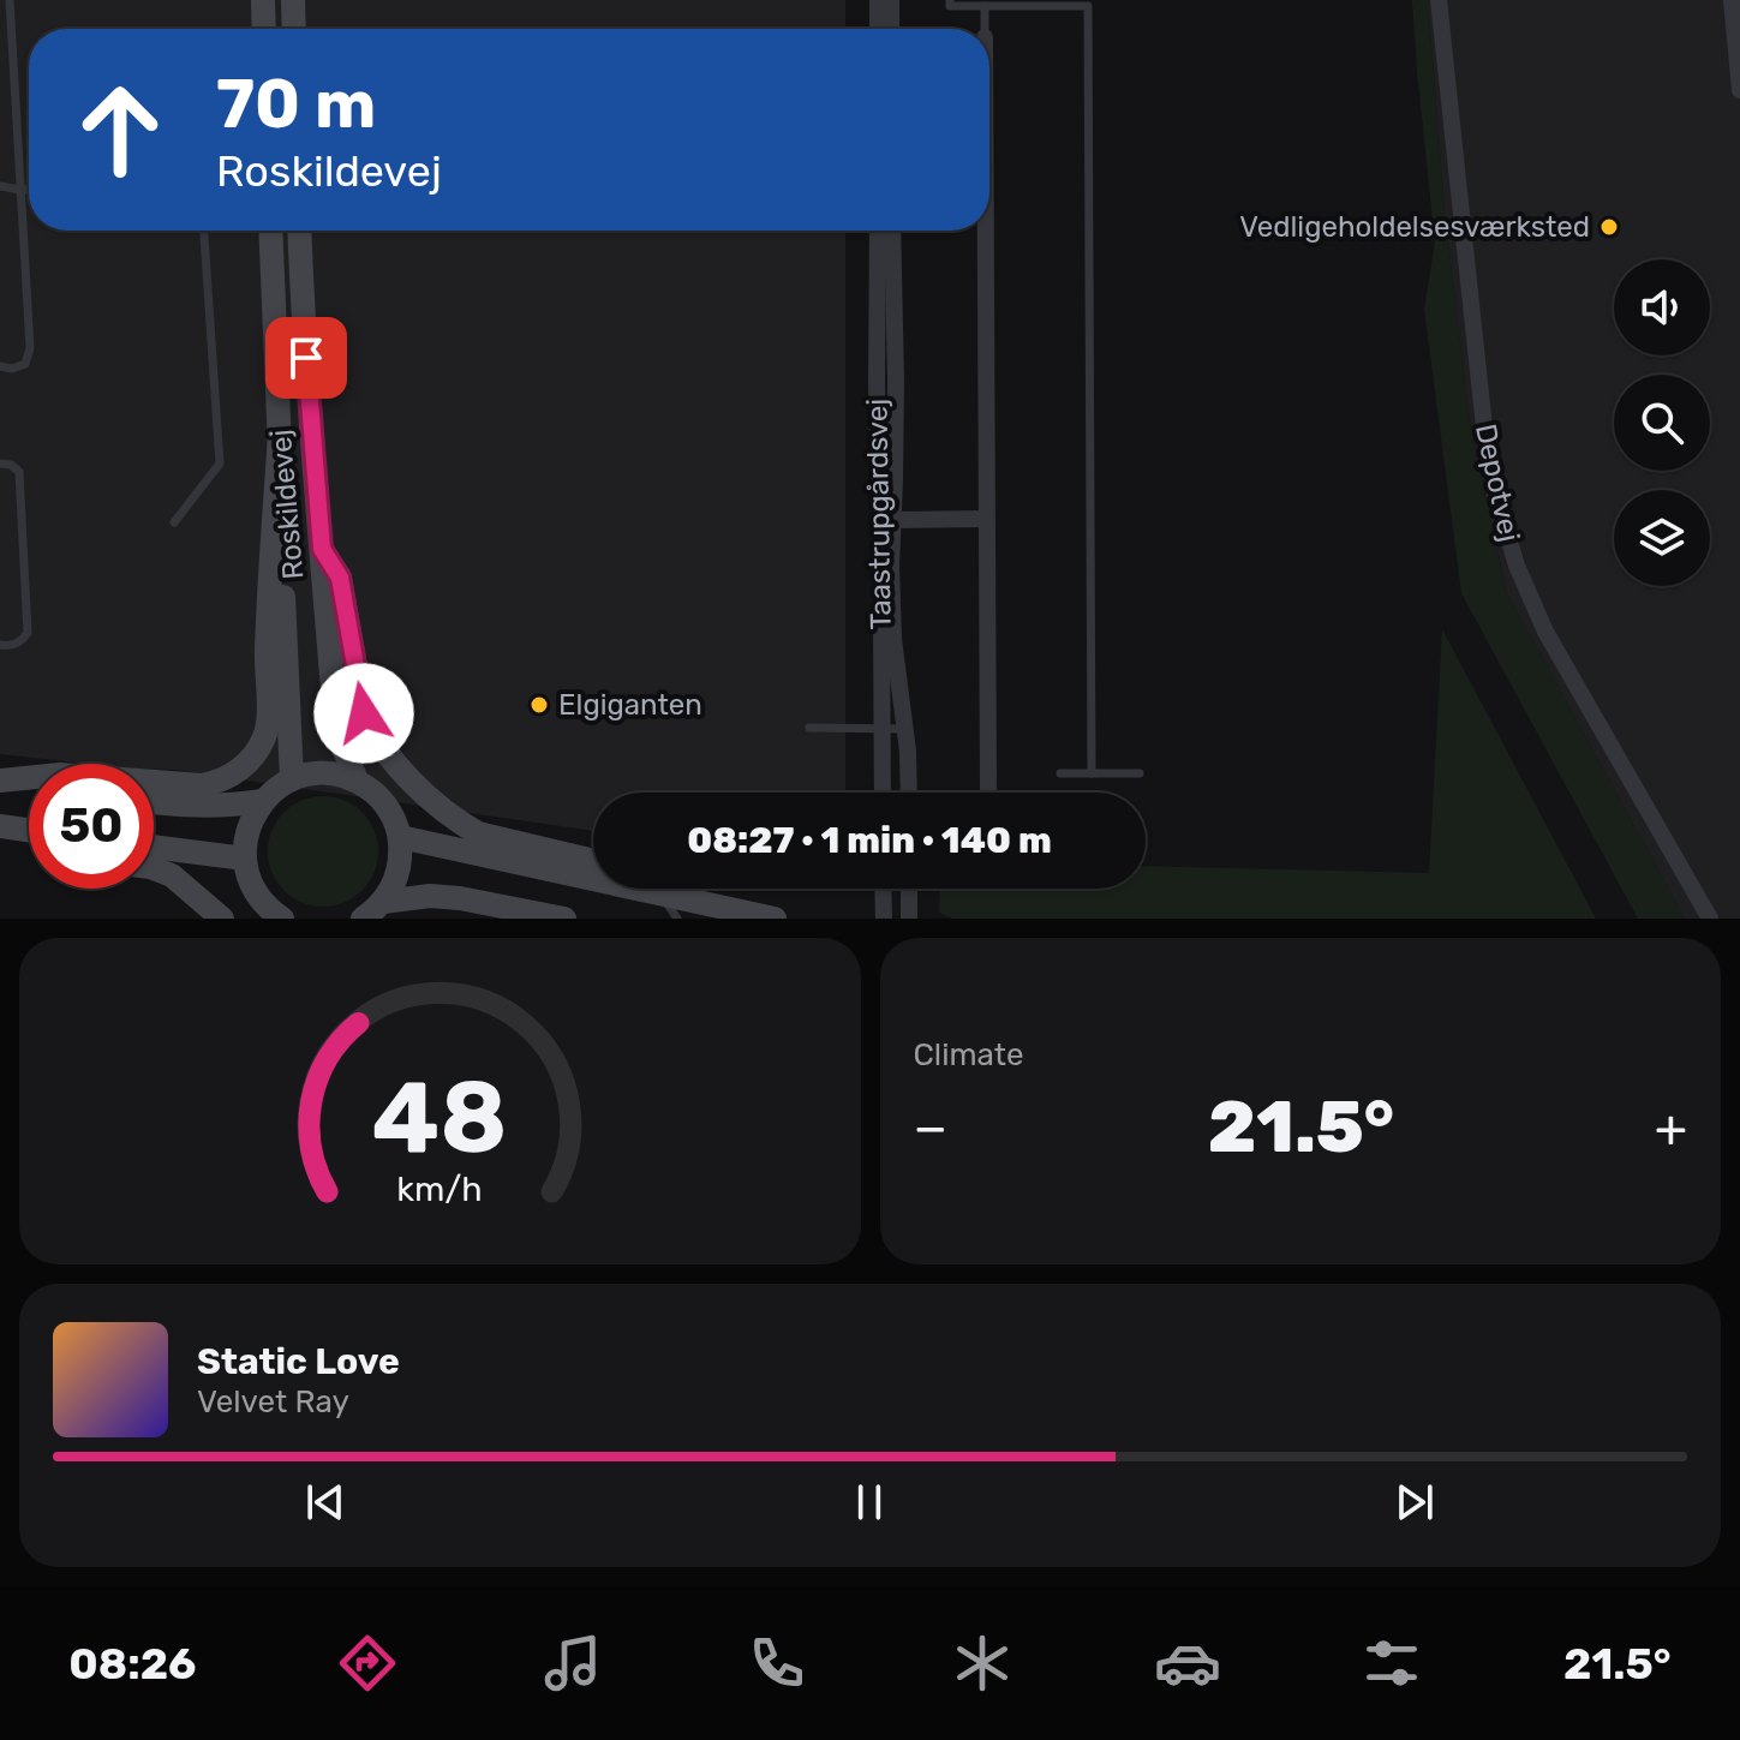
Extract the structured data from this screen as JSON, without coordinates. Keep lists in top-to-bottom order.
{
  "streets": {
    "main road": ["Roskildevej"],
    "street": ["Depotvej", "Taastrupgårdsvej"]
  },
  "places": ["Vedligeholdelsesværksted", "Elgiganten"],
  "page": {
    "turn": ["70 m", "Roskildevej"],
    "limit": "50",
    "trip": "08:27 · 1 min · 140 m",
    "tile": "Climate",
    "heat": ["−", "21.5°", "+"],
    "song": ["Static Love", "Velvet Ray"],
    "tabs": ["08:26", "21.5°"],
    "gauge": ["48", "km/h"]
  }
}
